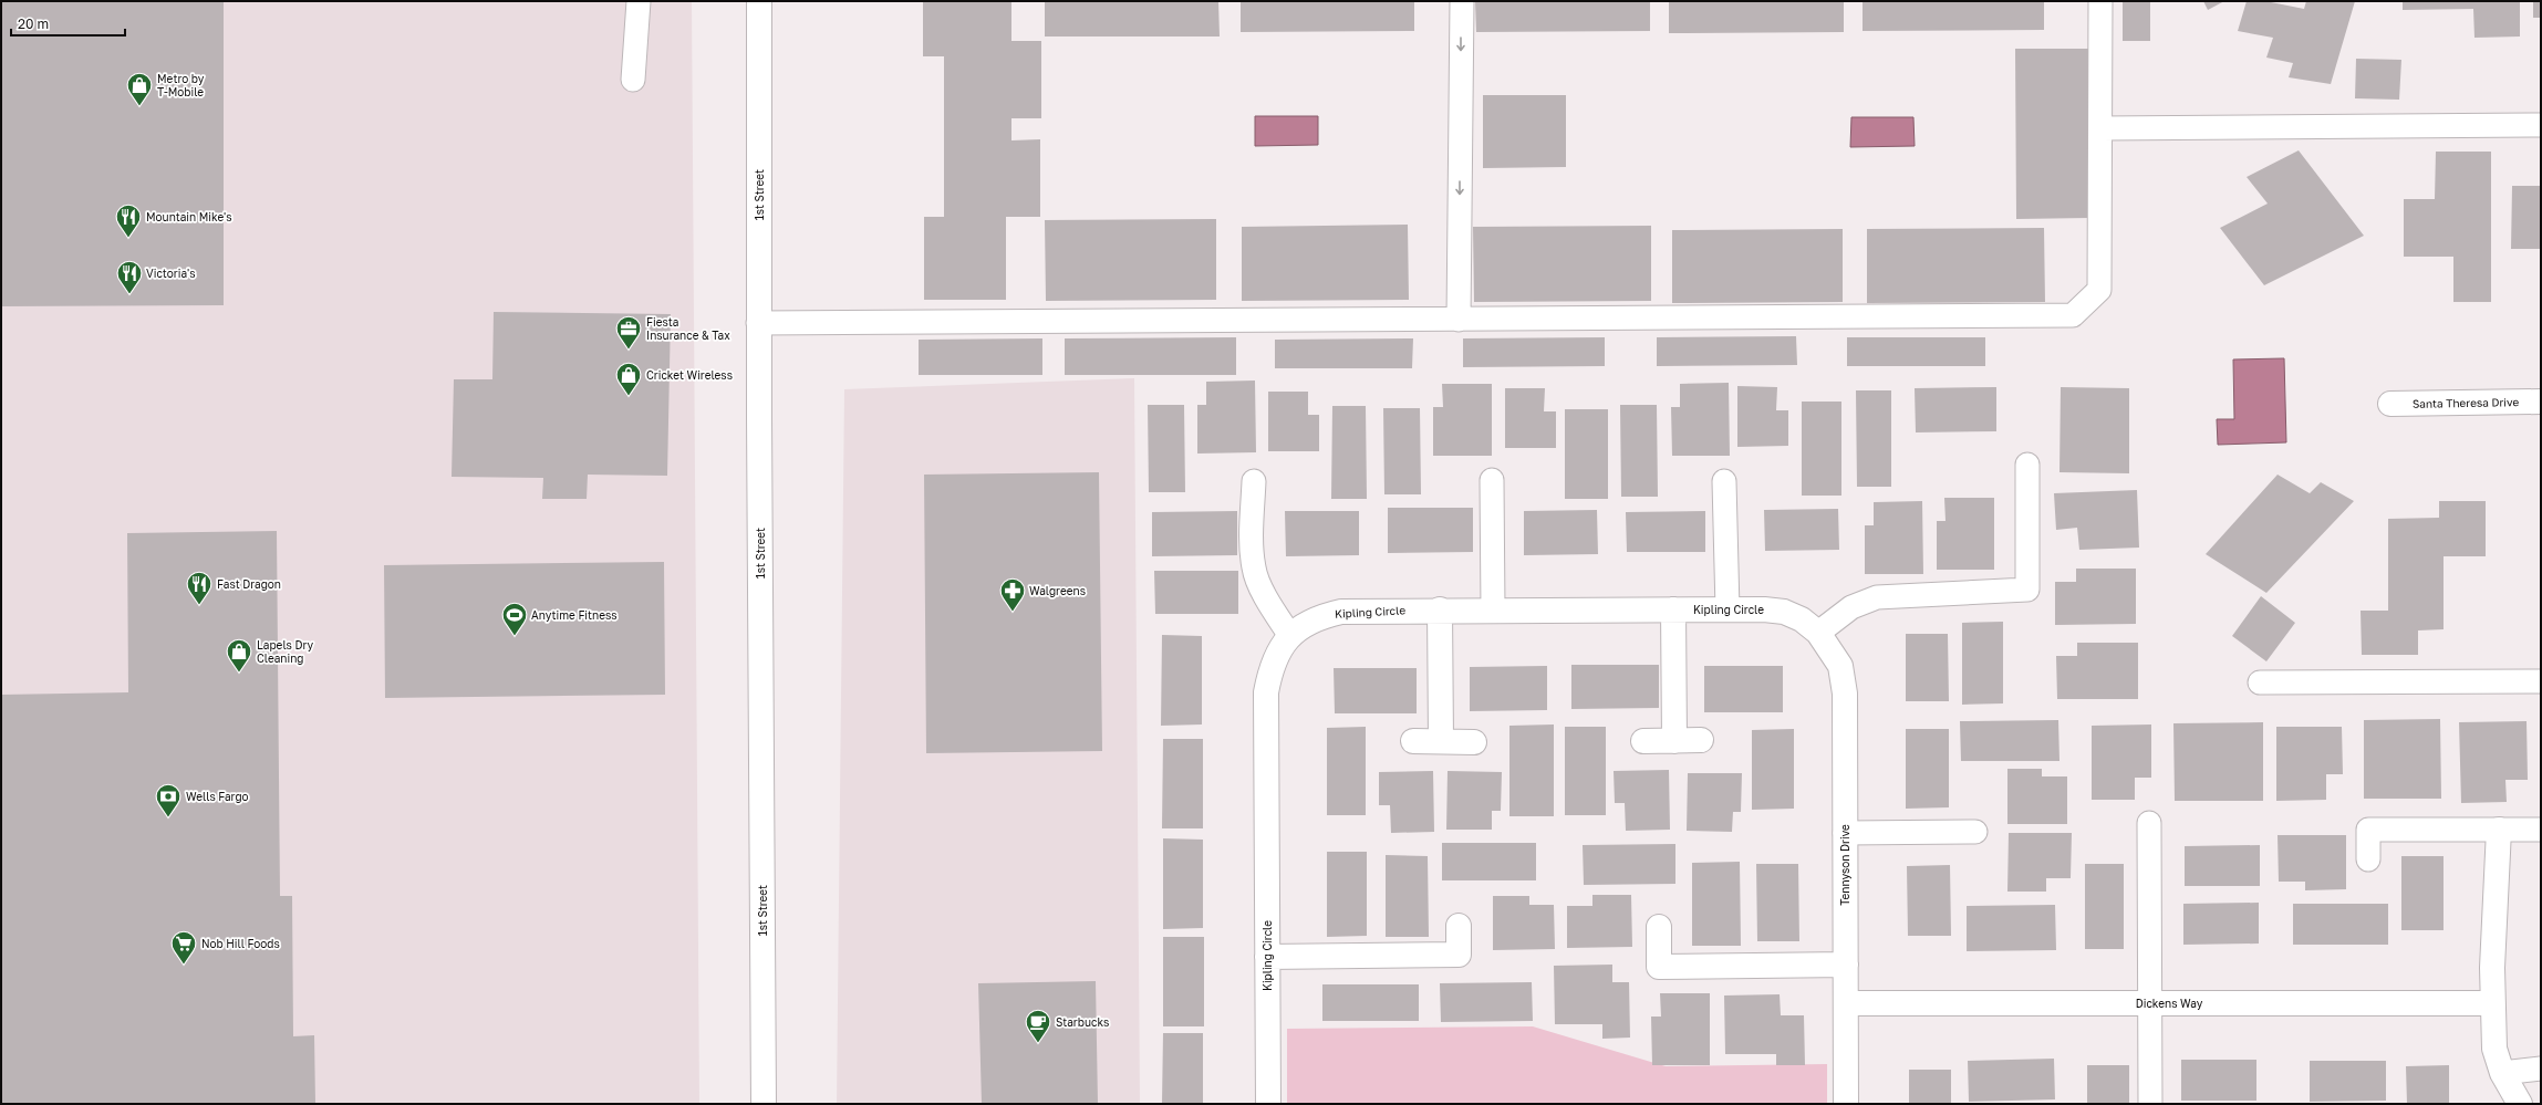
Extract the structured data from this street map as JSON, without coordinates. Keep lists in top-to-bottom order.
{
  "streets": {
    "street": [
      "1st Street",
      "Santa Theresa Drive",
      "Kipling Circle",
      "Tennyson Drive",
      "Dickens Way"
    ]
  },
  "crossings": [
    ["Kipling Circle", "Tennyson Drive"],
    ["Tennyson Drive", "Dickens Way"]
  ],
  "places": {
    "shop": ["Metro by T-Mobile", "Cricket Wireless", "Lapels Dry Cleaning"],
    "restaurant": ["Mountain Mike's", "Victoria's", "Fast Dragon"],
    "office": ["Fiesta Insurance & Tax"],
    "pharmacy": ["Walgreens"],
    "sports": ["Anytime Fitness"],
    "bank": ["Wells Fargo"],
    "supermarket": ["Nob Hill Foods"],
    "cafe": ["Starbucks"]
  },
  "scale_bar": "20 m"
}
